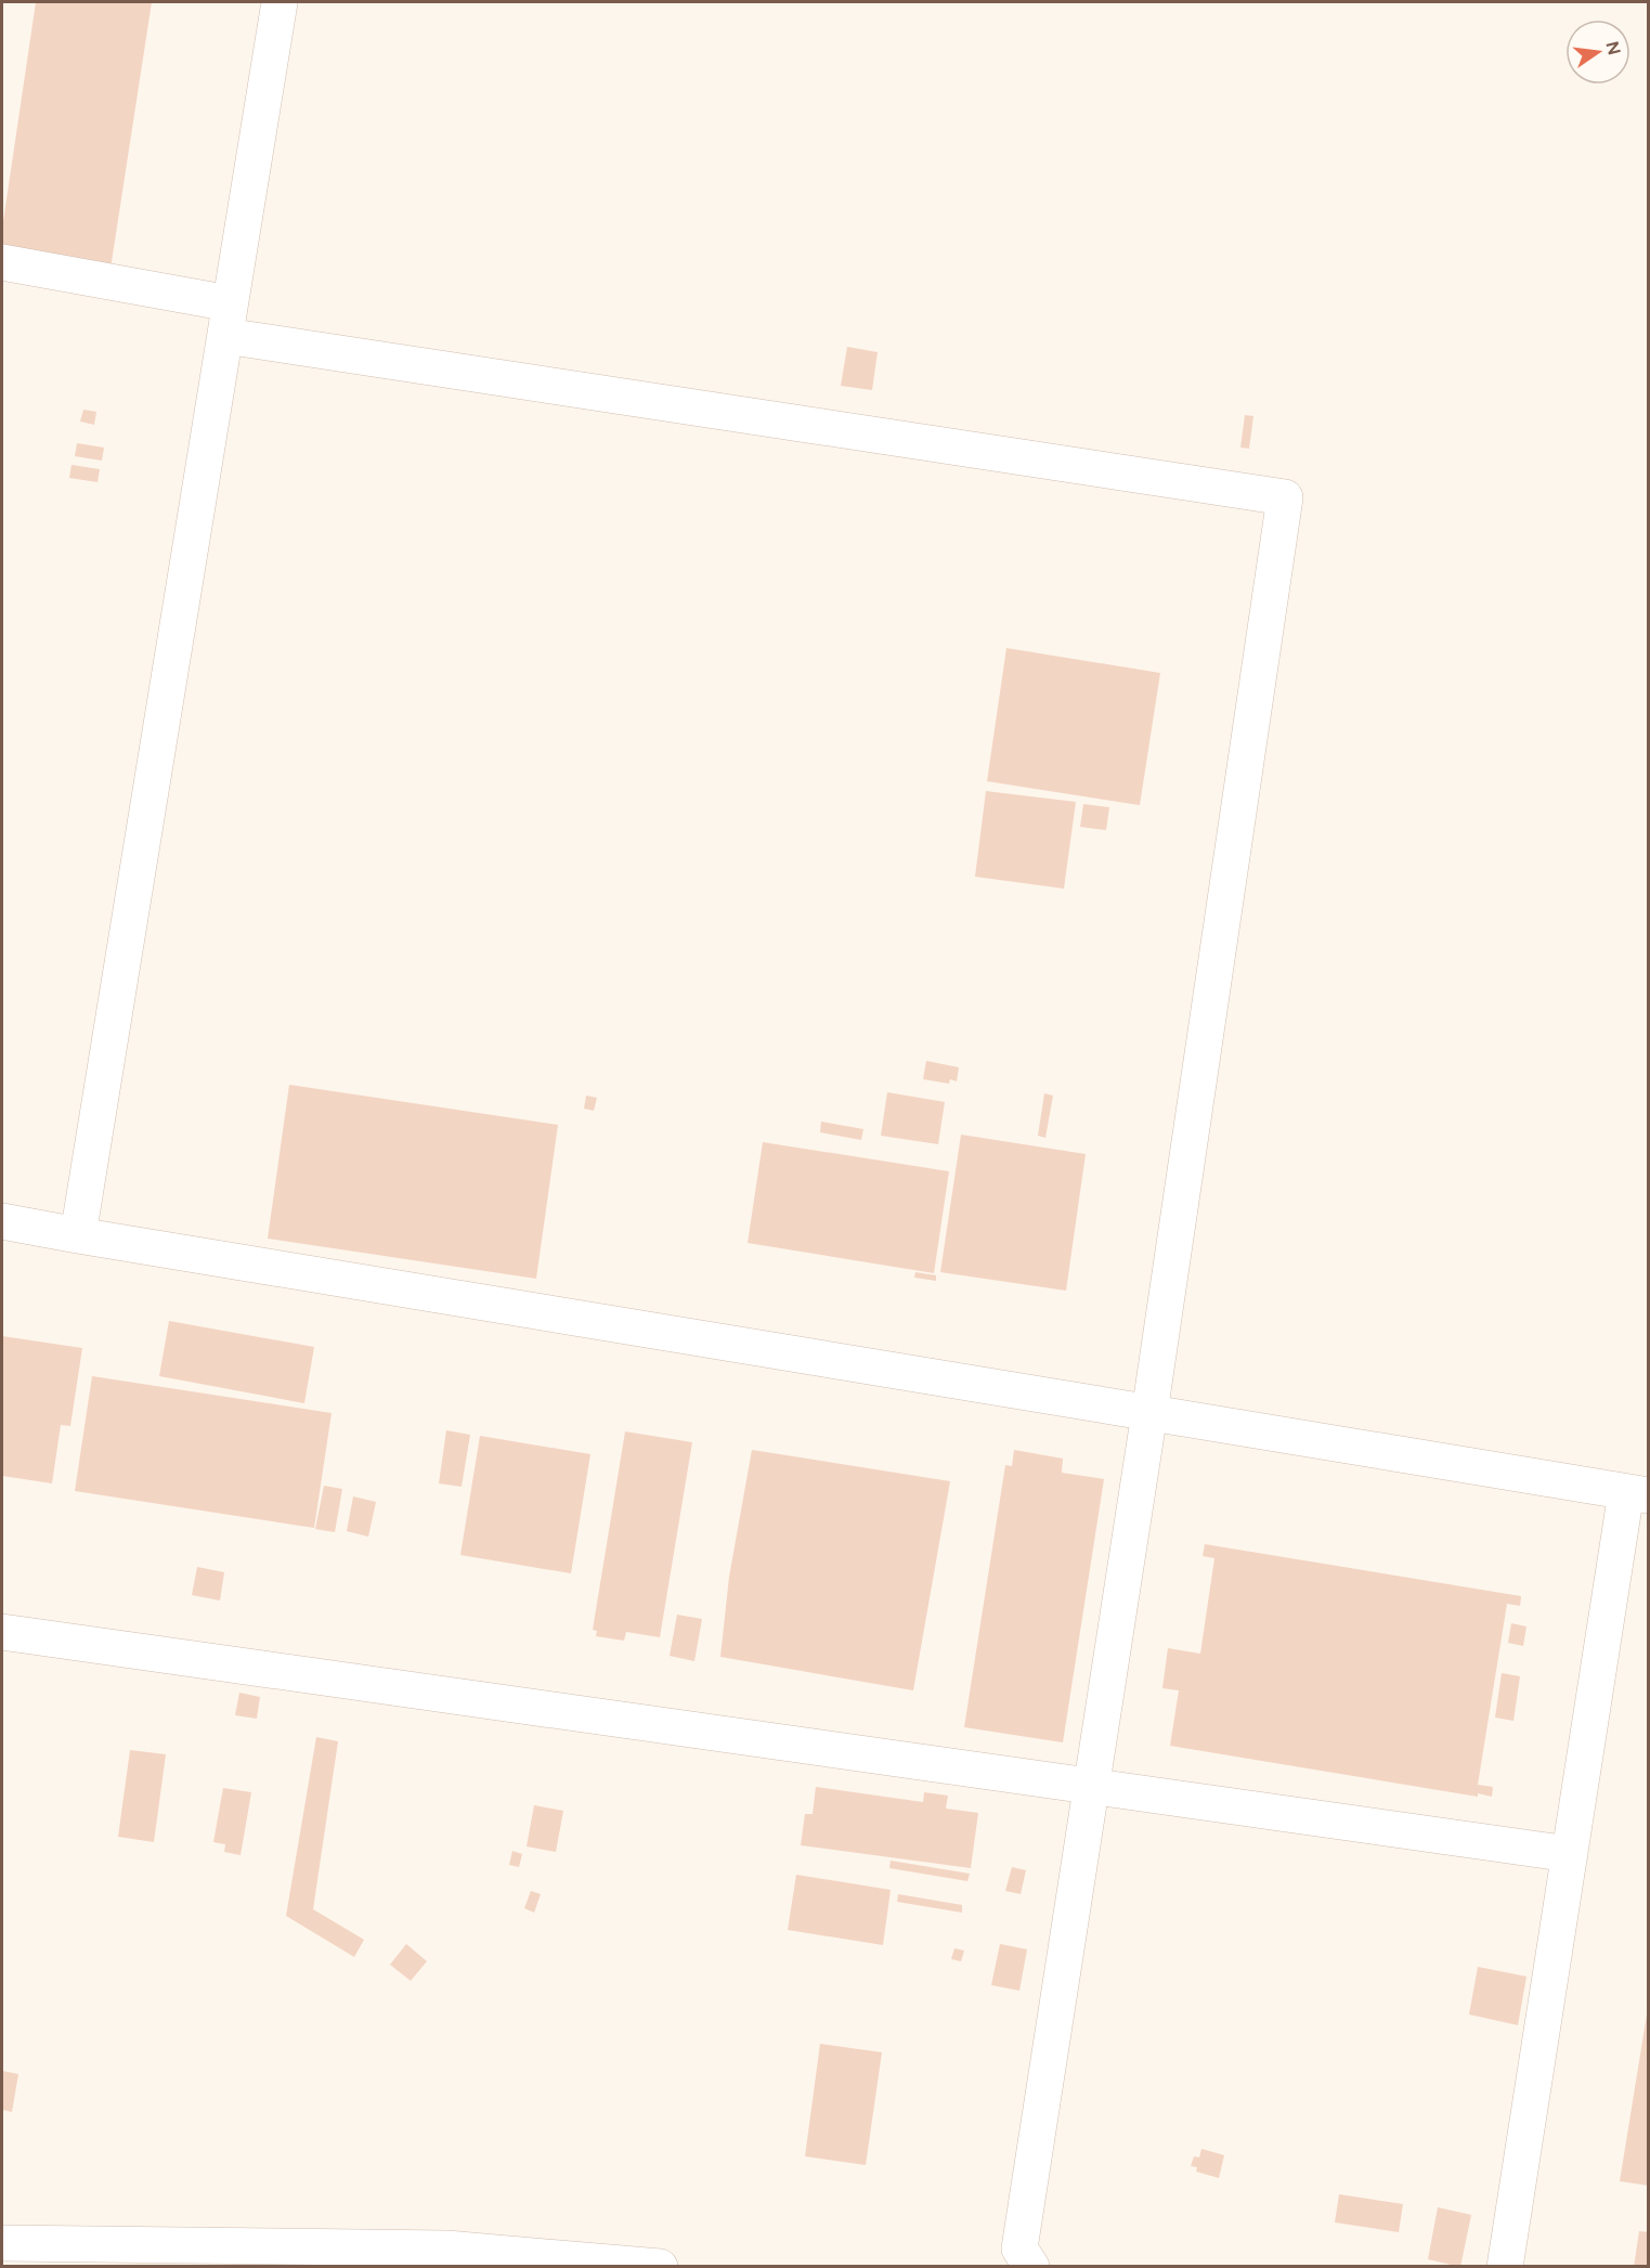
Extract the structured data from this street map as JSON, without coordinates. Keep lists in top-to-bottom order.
{
  "north": "right"
}
